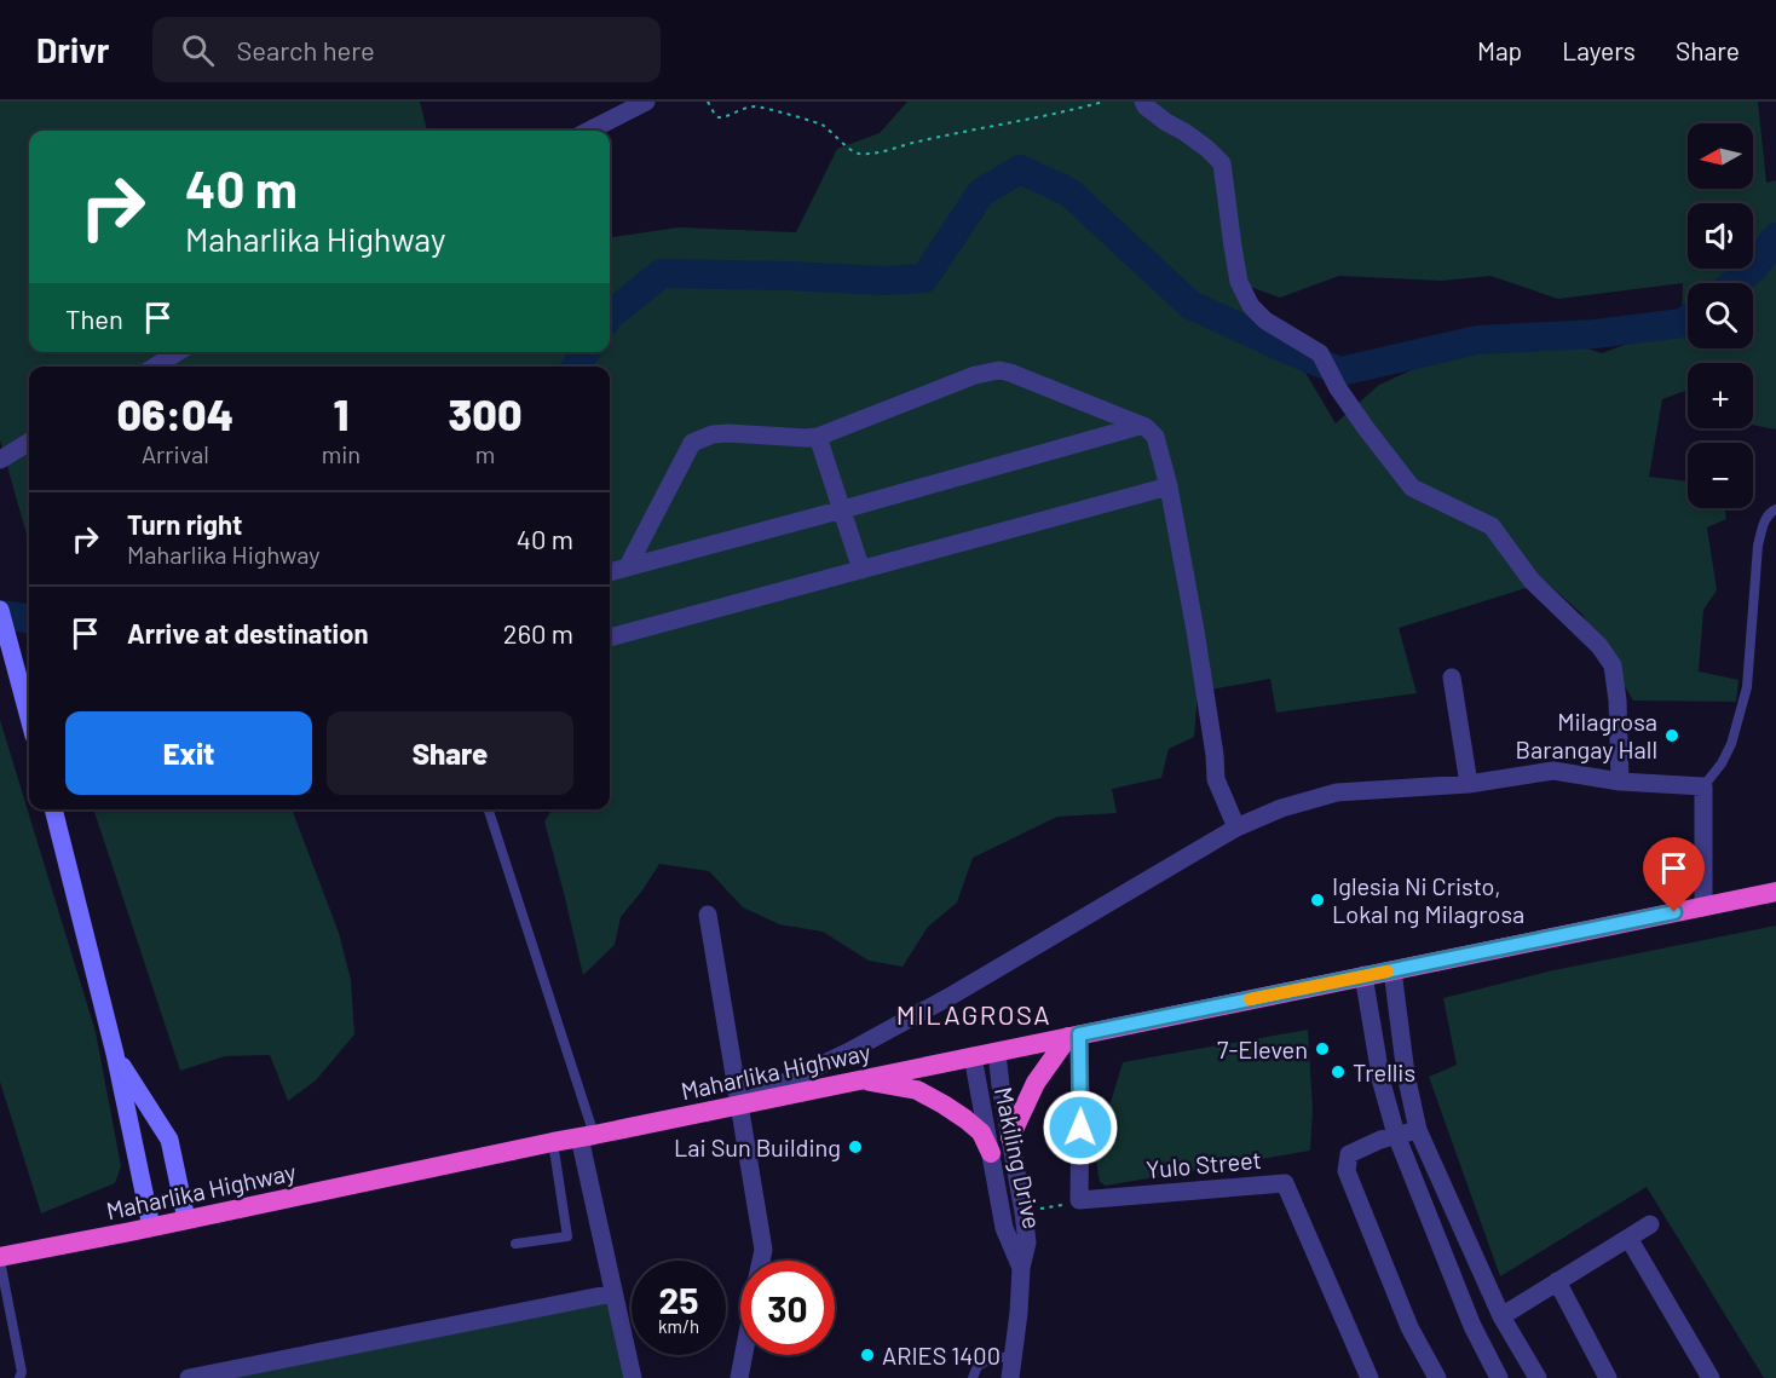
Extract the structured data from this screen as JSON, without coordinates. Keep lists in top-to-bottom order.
{
  "streets": {
    "highway": ["Maharlika Highway"],
    "street": ["Makiling Drive", "Yulo Street"]
  },
  "crossings": [
    ["Maharlika Highway", "Makiling Drive"]
  ],
  "districts": ["MILAGROSA"],
  "places": [
    "Milagrosa Barangay Hall",
    "Iglesia Ni Cristo, Lokal ng Milagrosa",
    "7-Eleven",
    "Trellis",
    "Lai Sun Building",
    "ARIES 1400"
  ],
  "north": "left",
  "page": {
    "header": "Drivr",
    "search": "Search here",
    "nav": ["Map", "Layers", "Share"],
    "map_buttons": ["+", "−"],
    "turn": ["40 m", "Maharlika Highway"],
    "then": "Then",
    "eta": [
      "06:04",
      "Arrival",
      "1",
      "min",
      "300",
      "m"
    ],
    "list": [
      {
        "name": "Turn right",
        "note": "Maharlika Highway",
        "value": "40 m"
      },
      {
        "name": "Arrive at destination",
        "value": "260 m"
      }
    ],
    "buttons": ["Exit", "Share"],
    "speed": "25 km/h",
    "limit": "30"
  }
}
